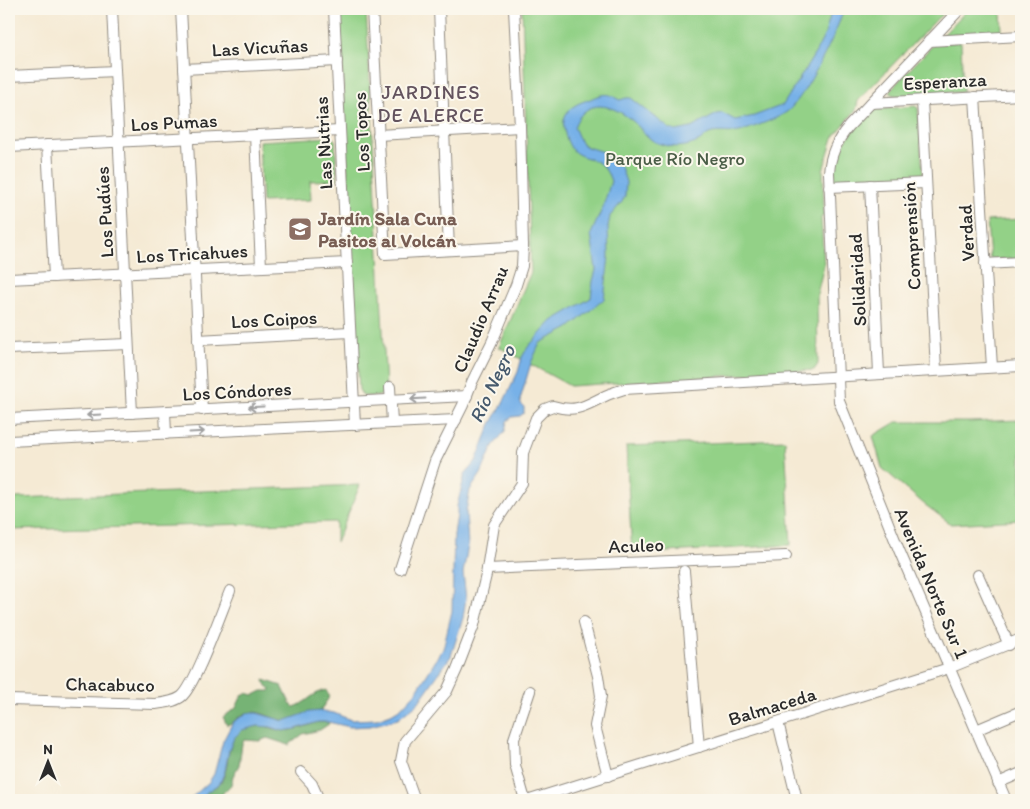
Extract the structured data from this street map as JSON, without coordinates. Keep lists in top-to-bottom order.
{
  "streets": {
    "street": [
      "Las Vicuñas",
      "Esperanza",
      "Los Pumas",
      "Los Topos",
      "Las Nutrias",
      "Los Pudúes",
      "Verdad",
      "Comprensión",
      "Los Tricahues",
      "Solidaridad",
      "Los Coipos",
      "Claudio Arrau",
      "Los Cóndores",
      "Aculeo",
      "Avenida Norte Sur 1",
      "Chacabuco",
      "Balmaceda"
    ]
  },
  "crossings": [
    ["Las Vicuñas", "Las Nutrias"],
    ["Esperanza", "Verdad"],
    ["Esperanza", "Comprensión"],
    ["Esperanza", "Avenida Norte Sur 1"],
    ["Los Pumas", "Las Nutrias"],
    ["Los Pumas", "Los Pudúes"],
    ["Las Nutrias", "Los Tricahues"],
    ["Las Nutrias", "Los Coipos"],
    ["Las Nutrias", "Los Cóndores"],
    ["Los Pudúes", "Los Tricahues"],
    ["Los Pudúes", "Los Cóndores"],
    ["Claudio Arrau", "Los Cóndores"],
    ["Avenida Norte Sur 1", "Balmaceda"]
  ],
  "districts": ["JARDINES DE ALERCE"],
  "water": ["Río Negro"],
  "parks": ["Parque Río Negro"],
  "places": {
    "school or university": ["Jardín Sala Cuna Pasitos al Volcán"]
  },
  "north": "top"
}
